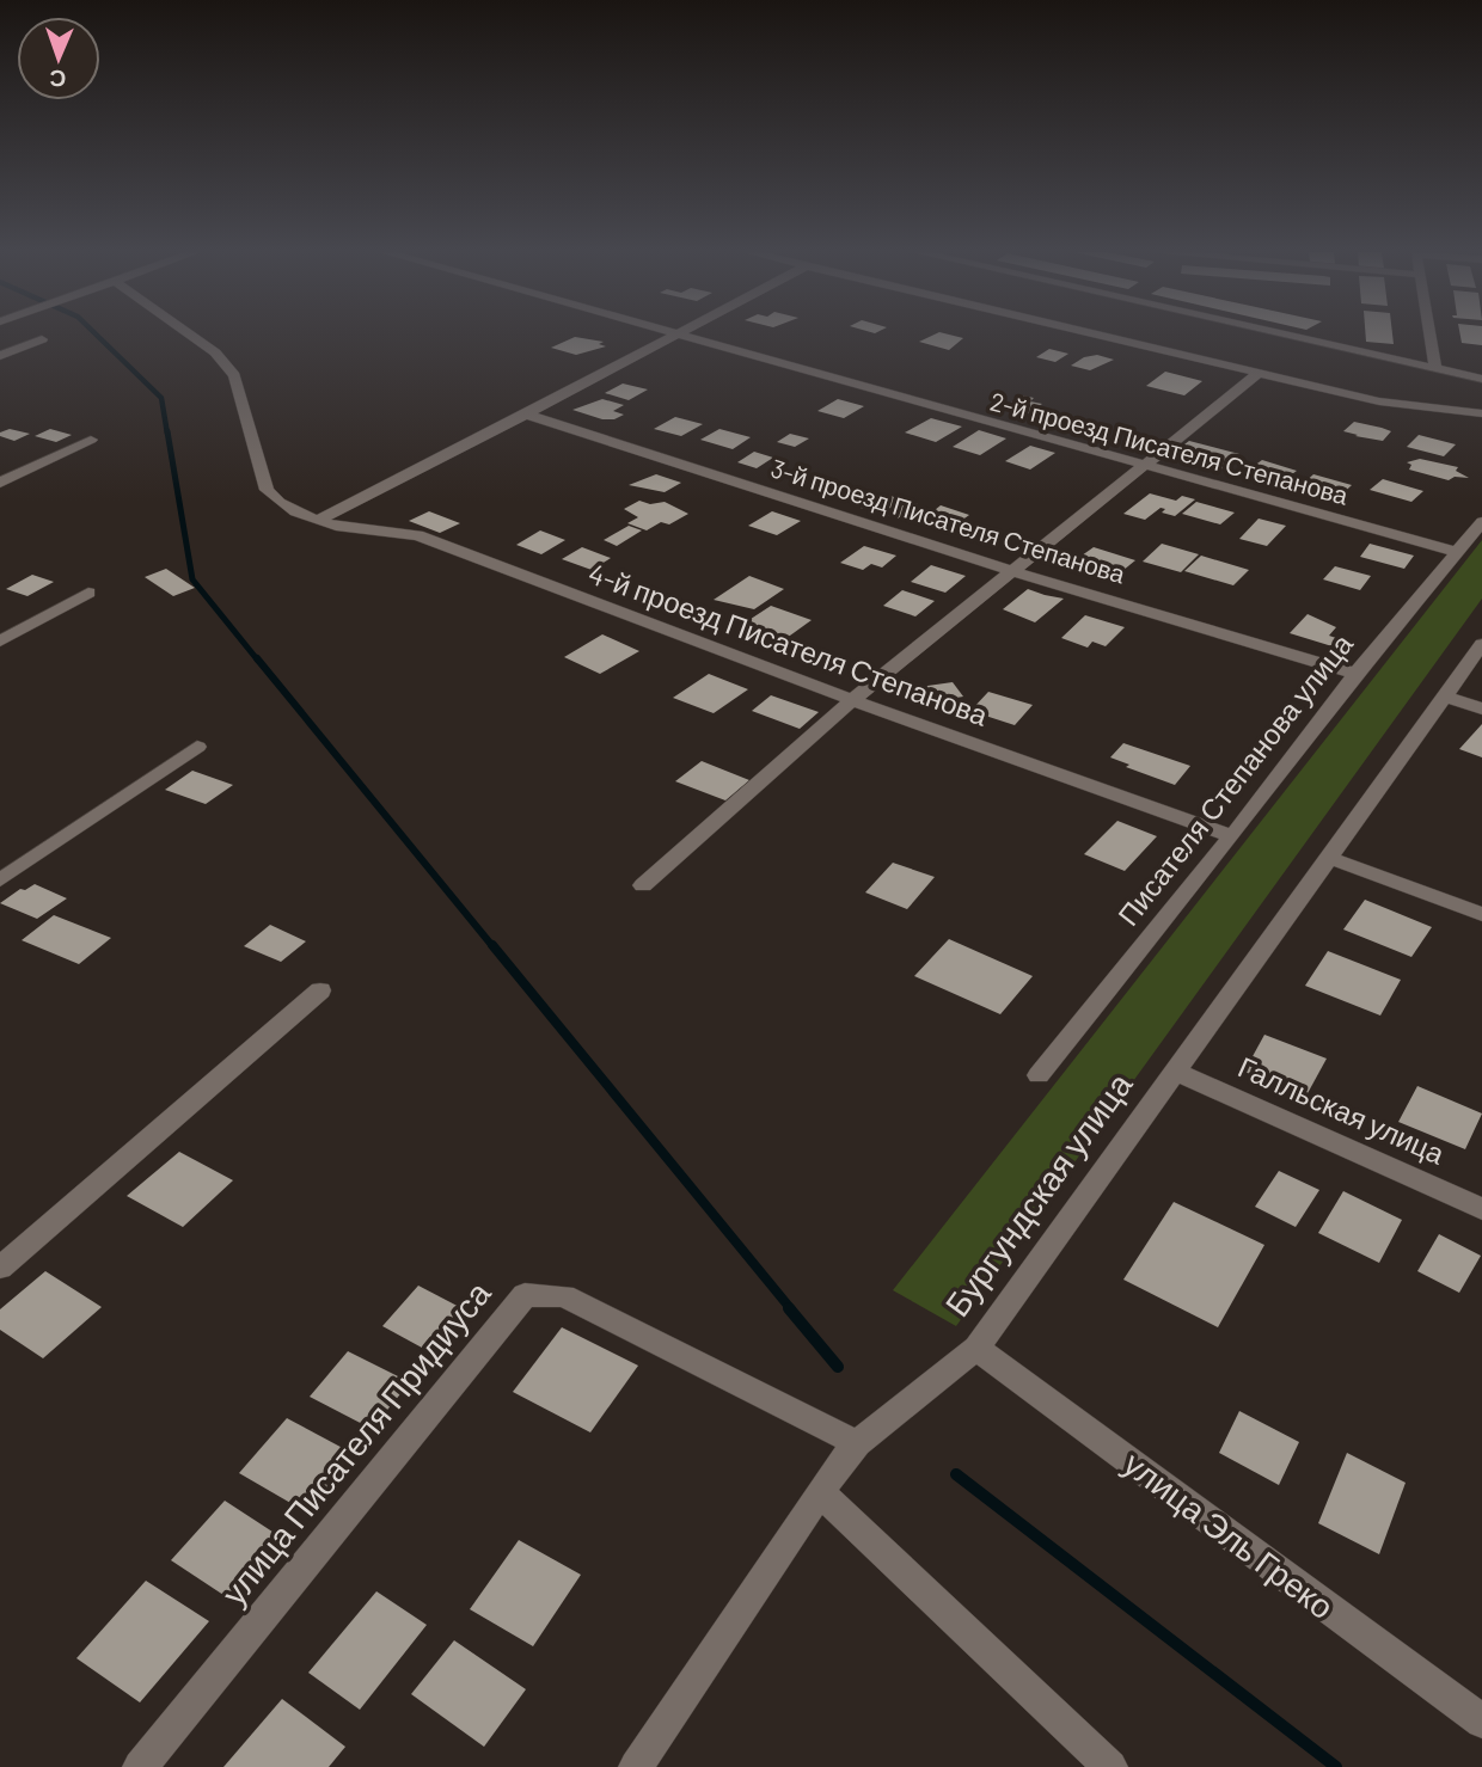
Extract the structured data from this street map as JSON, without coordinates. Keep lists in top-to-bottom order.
{
  "streets": {
    "street": [
      "2-й проезд Писателя Степанова",
      "3-й проезд Писателя Степанова",
      "4-й проезд Писателя Степанова",
      "Писателя Степанова улица",
      "Галльская улица",
      "Бургундская улица",
      "улица Писателя Придиуса",
      "улица Эль Греко"
    ]
  },
  "crossings": [
    ["2-й проезд Писателя Степанова", "Писателя Степанова улица"],
    ["3-й проезд Писателя Степанова", "Писателя Степанова улица"],
    ["4-й проезд Писателя Степанова", "Писателя Степанова улица"],
    ["Галльская улица", "Бургундская улица"],
    ["Бургундская улица", "улица Писателя Придиуса"],
    ["Бургундская улица", "улица Эль Греко"]
  ],
  "north": "bottom"
}
